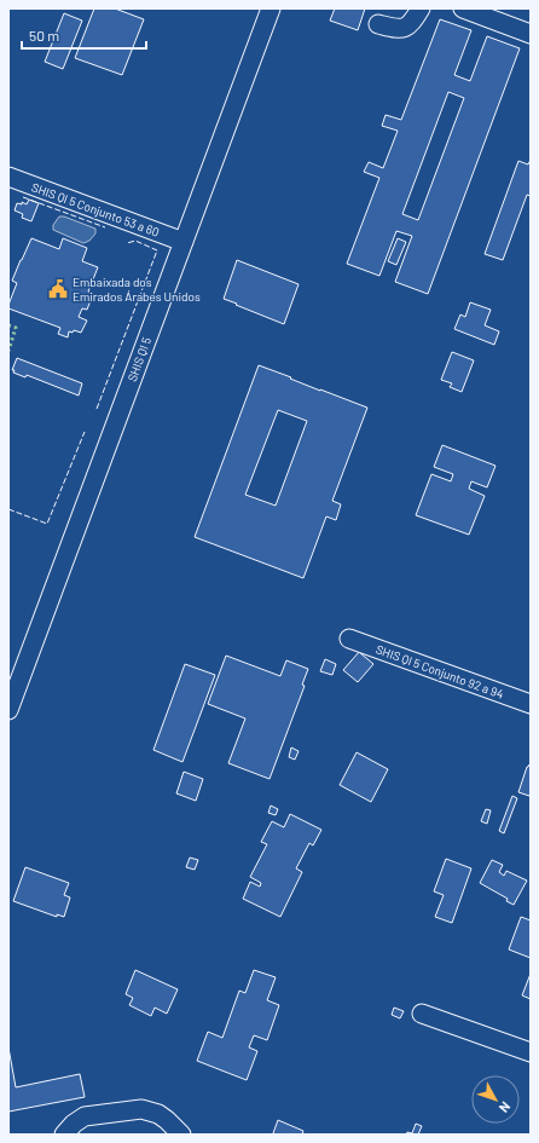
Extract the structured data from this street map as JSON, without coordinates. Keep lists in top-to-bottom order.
{
  "streets": {
    "street": ["SHIS QI 5 Conjunto 53 a 60", "SHIS QI 5", "SHIS QI 5 Conjunto 92 a 94"]
  },
  "crossings": [
    ["SHIS QI 5 Conjunto 53 a 60", "SHIS QI 5"]
  ],
  "places": {
    "public building": ["Embaixada dos Emirados Árabes Unidos"]
  },
  "scale_bar": "50 m",
  "north": "bottom right"
}
